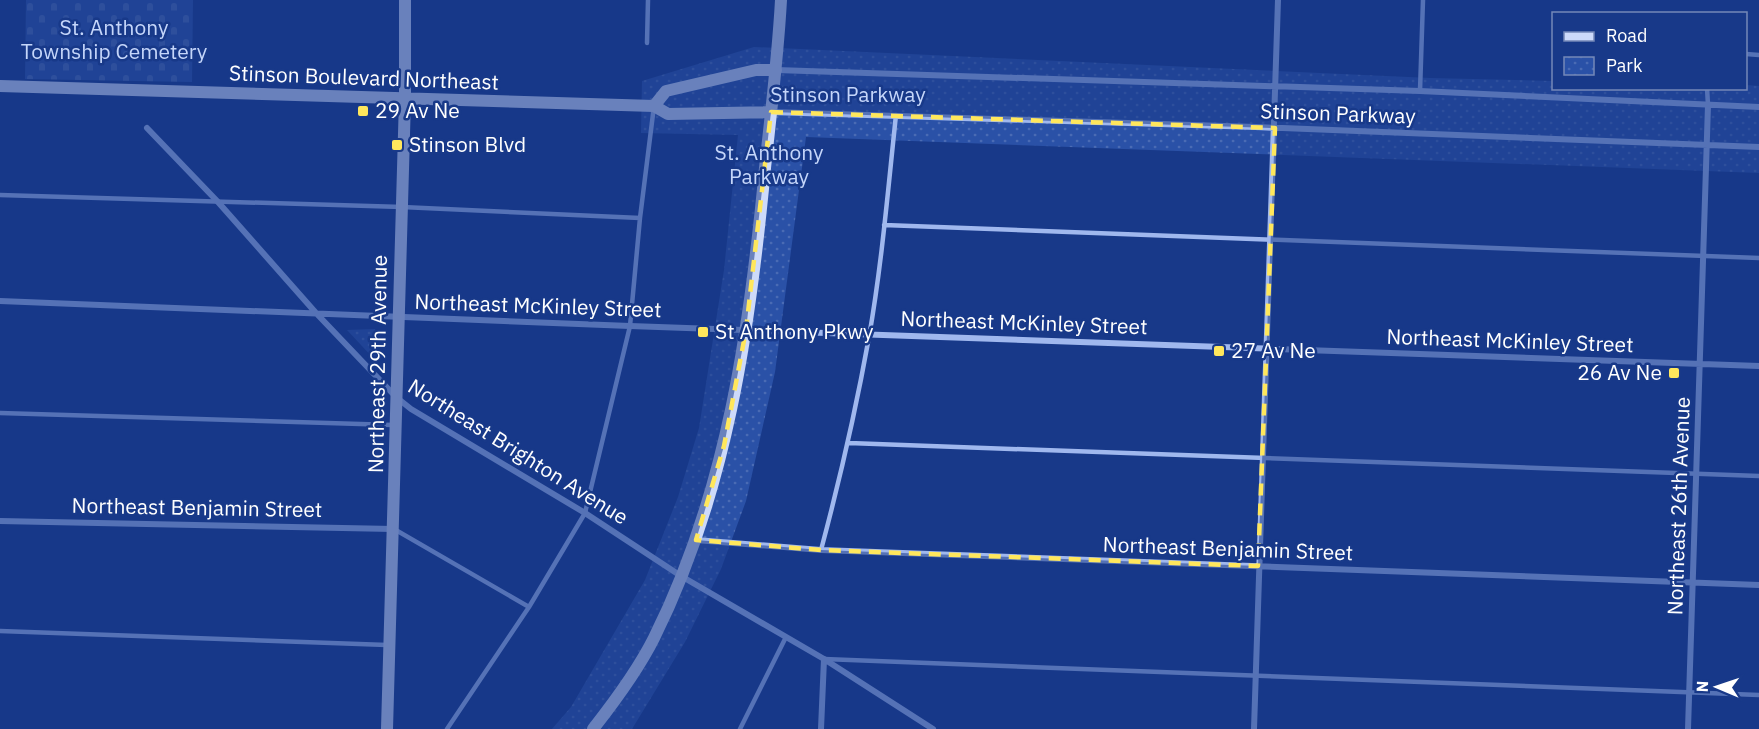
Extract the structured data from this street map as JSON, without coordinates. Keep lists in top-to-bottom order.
{
  "streets": {
    "street": [
      "Stinson Boulevard Northeast",
      "Stinson Parkway",
      "Northeast McKinley Street",
      "Northeast 29th Avenue",
      "Northeast Brighton Avenue",
      "Northeast 26th Avenue",
      "Northeast Benjamin Street"
    ]
  },
  "crossings": [
    ["Stinson Boulevard Northeast", "Stinson Parkway"],
    ["Stinson Boulevard Northeast", "Northeast 29th Avenue"],
    ["Stinson Parkway", "Northeast 26th Avenue"],
    ["Northeast McKinley Street", "Northeast 29th Avenue"],
    ["Northeast McKinley Street", "Northeast Brighton Avenue"],
    ["Northeast McKinley Street", "Northeast 26th Avenue"],
    ["Northeast 29th Avenue", "Northeast Brighton Avenue"],
    ["Northeast 29th Avenue", "Northeast Benjamin Street"],
    ["Northeast 26th Avenue", "Northeast Benjamin Street"]
  ],
  "parks": ["St. Anthony Township Cemetery", "Stinson Parkway", "St. Anthony Parkway"],
  "places": {
    "transit": [
      "29 Av Ne",
      "Stinson Blvd",
      "St Anthony Pkwy",
      "27 Av Ne",
      "26 Av Ne"
    ]
  },
  "legend": ["Road", "Park"],
  "north": "left"
}
